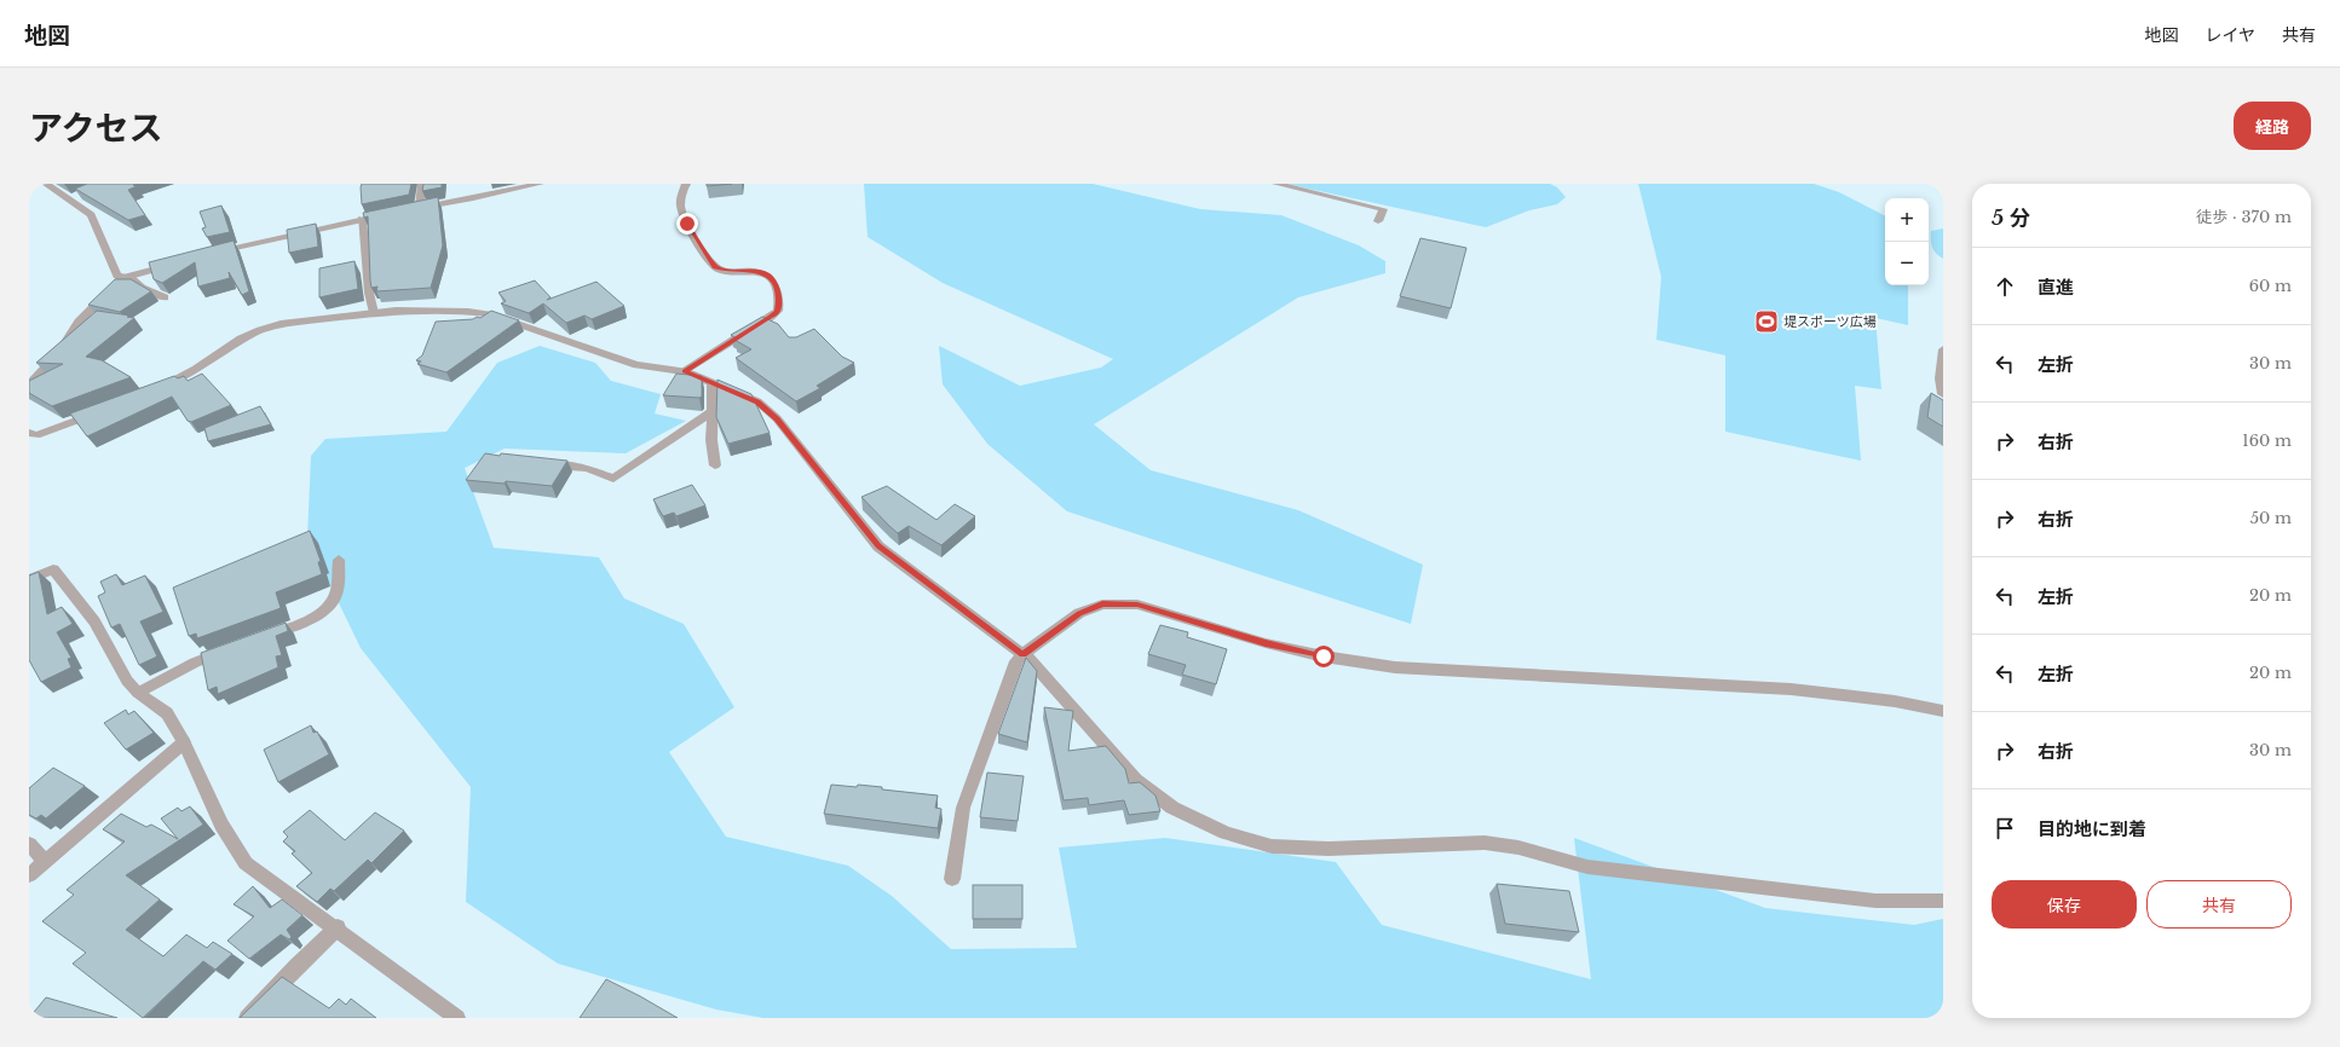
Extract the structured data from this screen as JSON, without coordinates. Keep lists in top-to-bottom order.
{
  "places": {
    "sports": ["堤スポーツ広場"]
  },
  "page": {
    "header": "地図",
    "nav": ["地図", "レイヤ", "共有"],
    "title": "アクセス",
    "buttons": [
      "経路",
      ["保存", "共有"]
    ],
    "heading": ["5 分", "徒歩 · 370 m"],
    "map_buttons": ["+", "−"],
    "list": [
      ["直進", "60 m"],
      ["左折", "30 m"],
      ["右折", "160 m"],
      ["右折", "50 m"],
      ["左折", "20 m"],
      ["左折", "20 m"],
      ["右折", "30 m"],
      "目的地に到着"
    ]
  }
}
